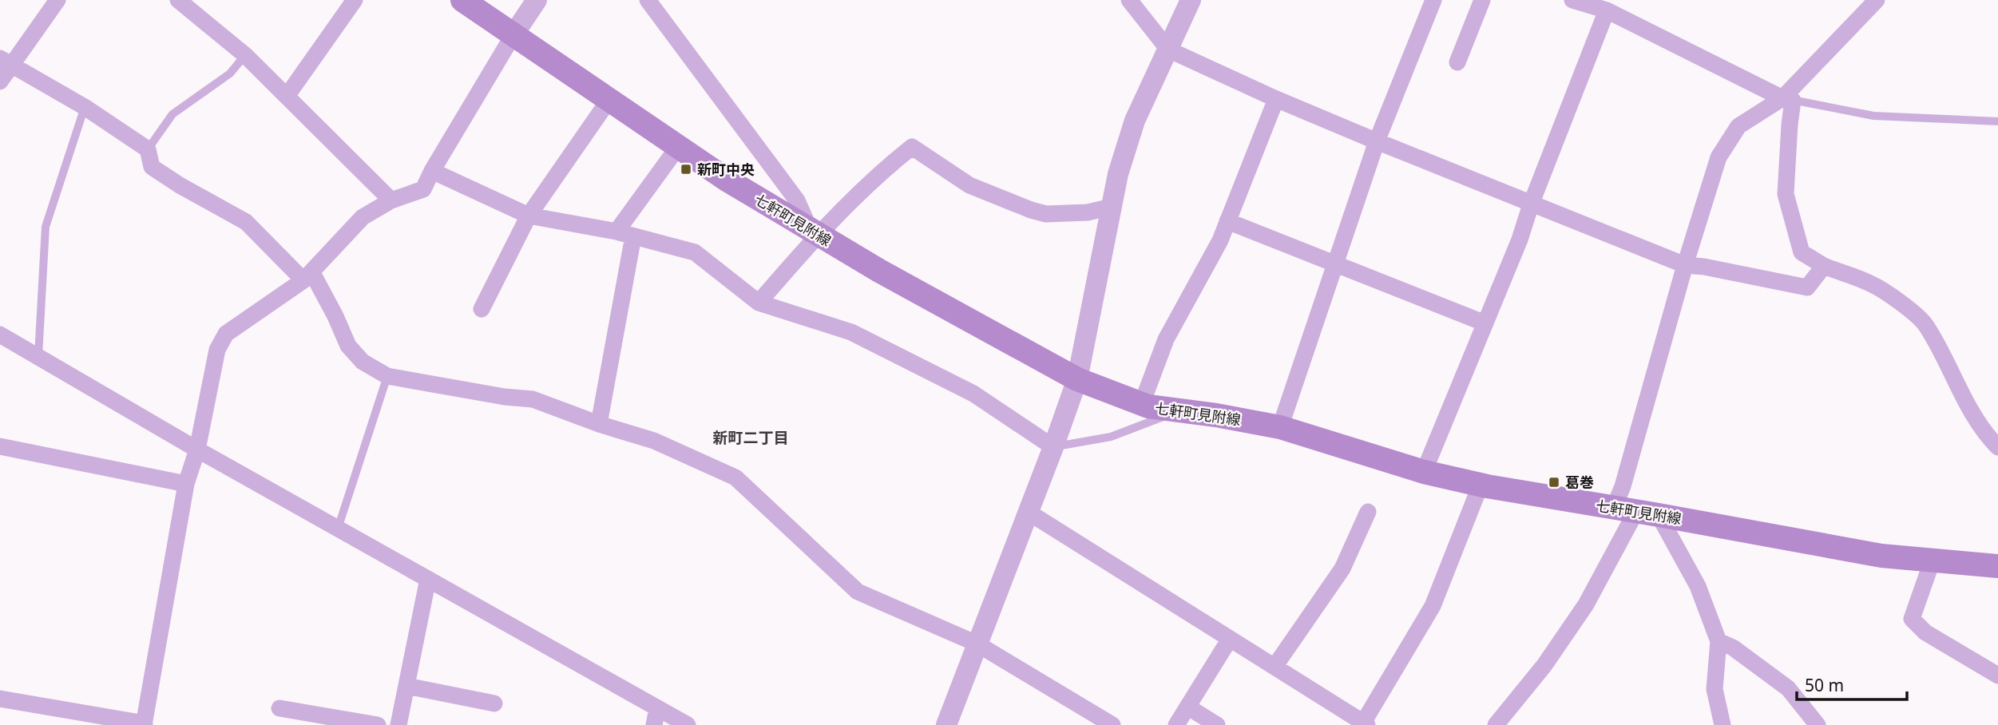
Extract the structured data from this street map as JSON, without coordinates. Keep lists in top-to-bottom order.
{
  "streets": {
    "main road": ["七軒町見附線"]
  },
  "districts": ["新町二丁目"],
  "places": {
    "transit": ["新町中央", "葛巻"]
  },
  "scale_bar": "50 m"
}
